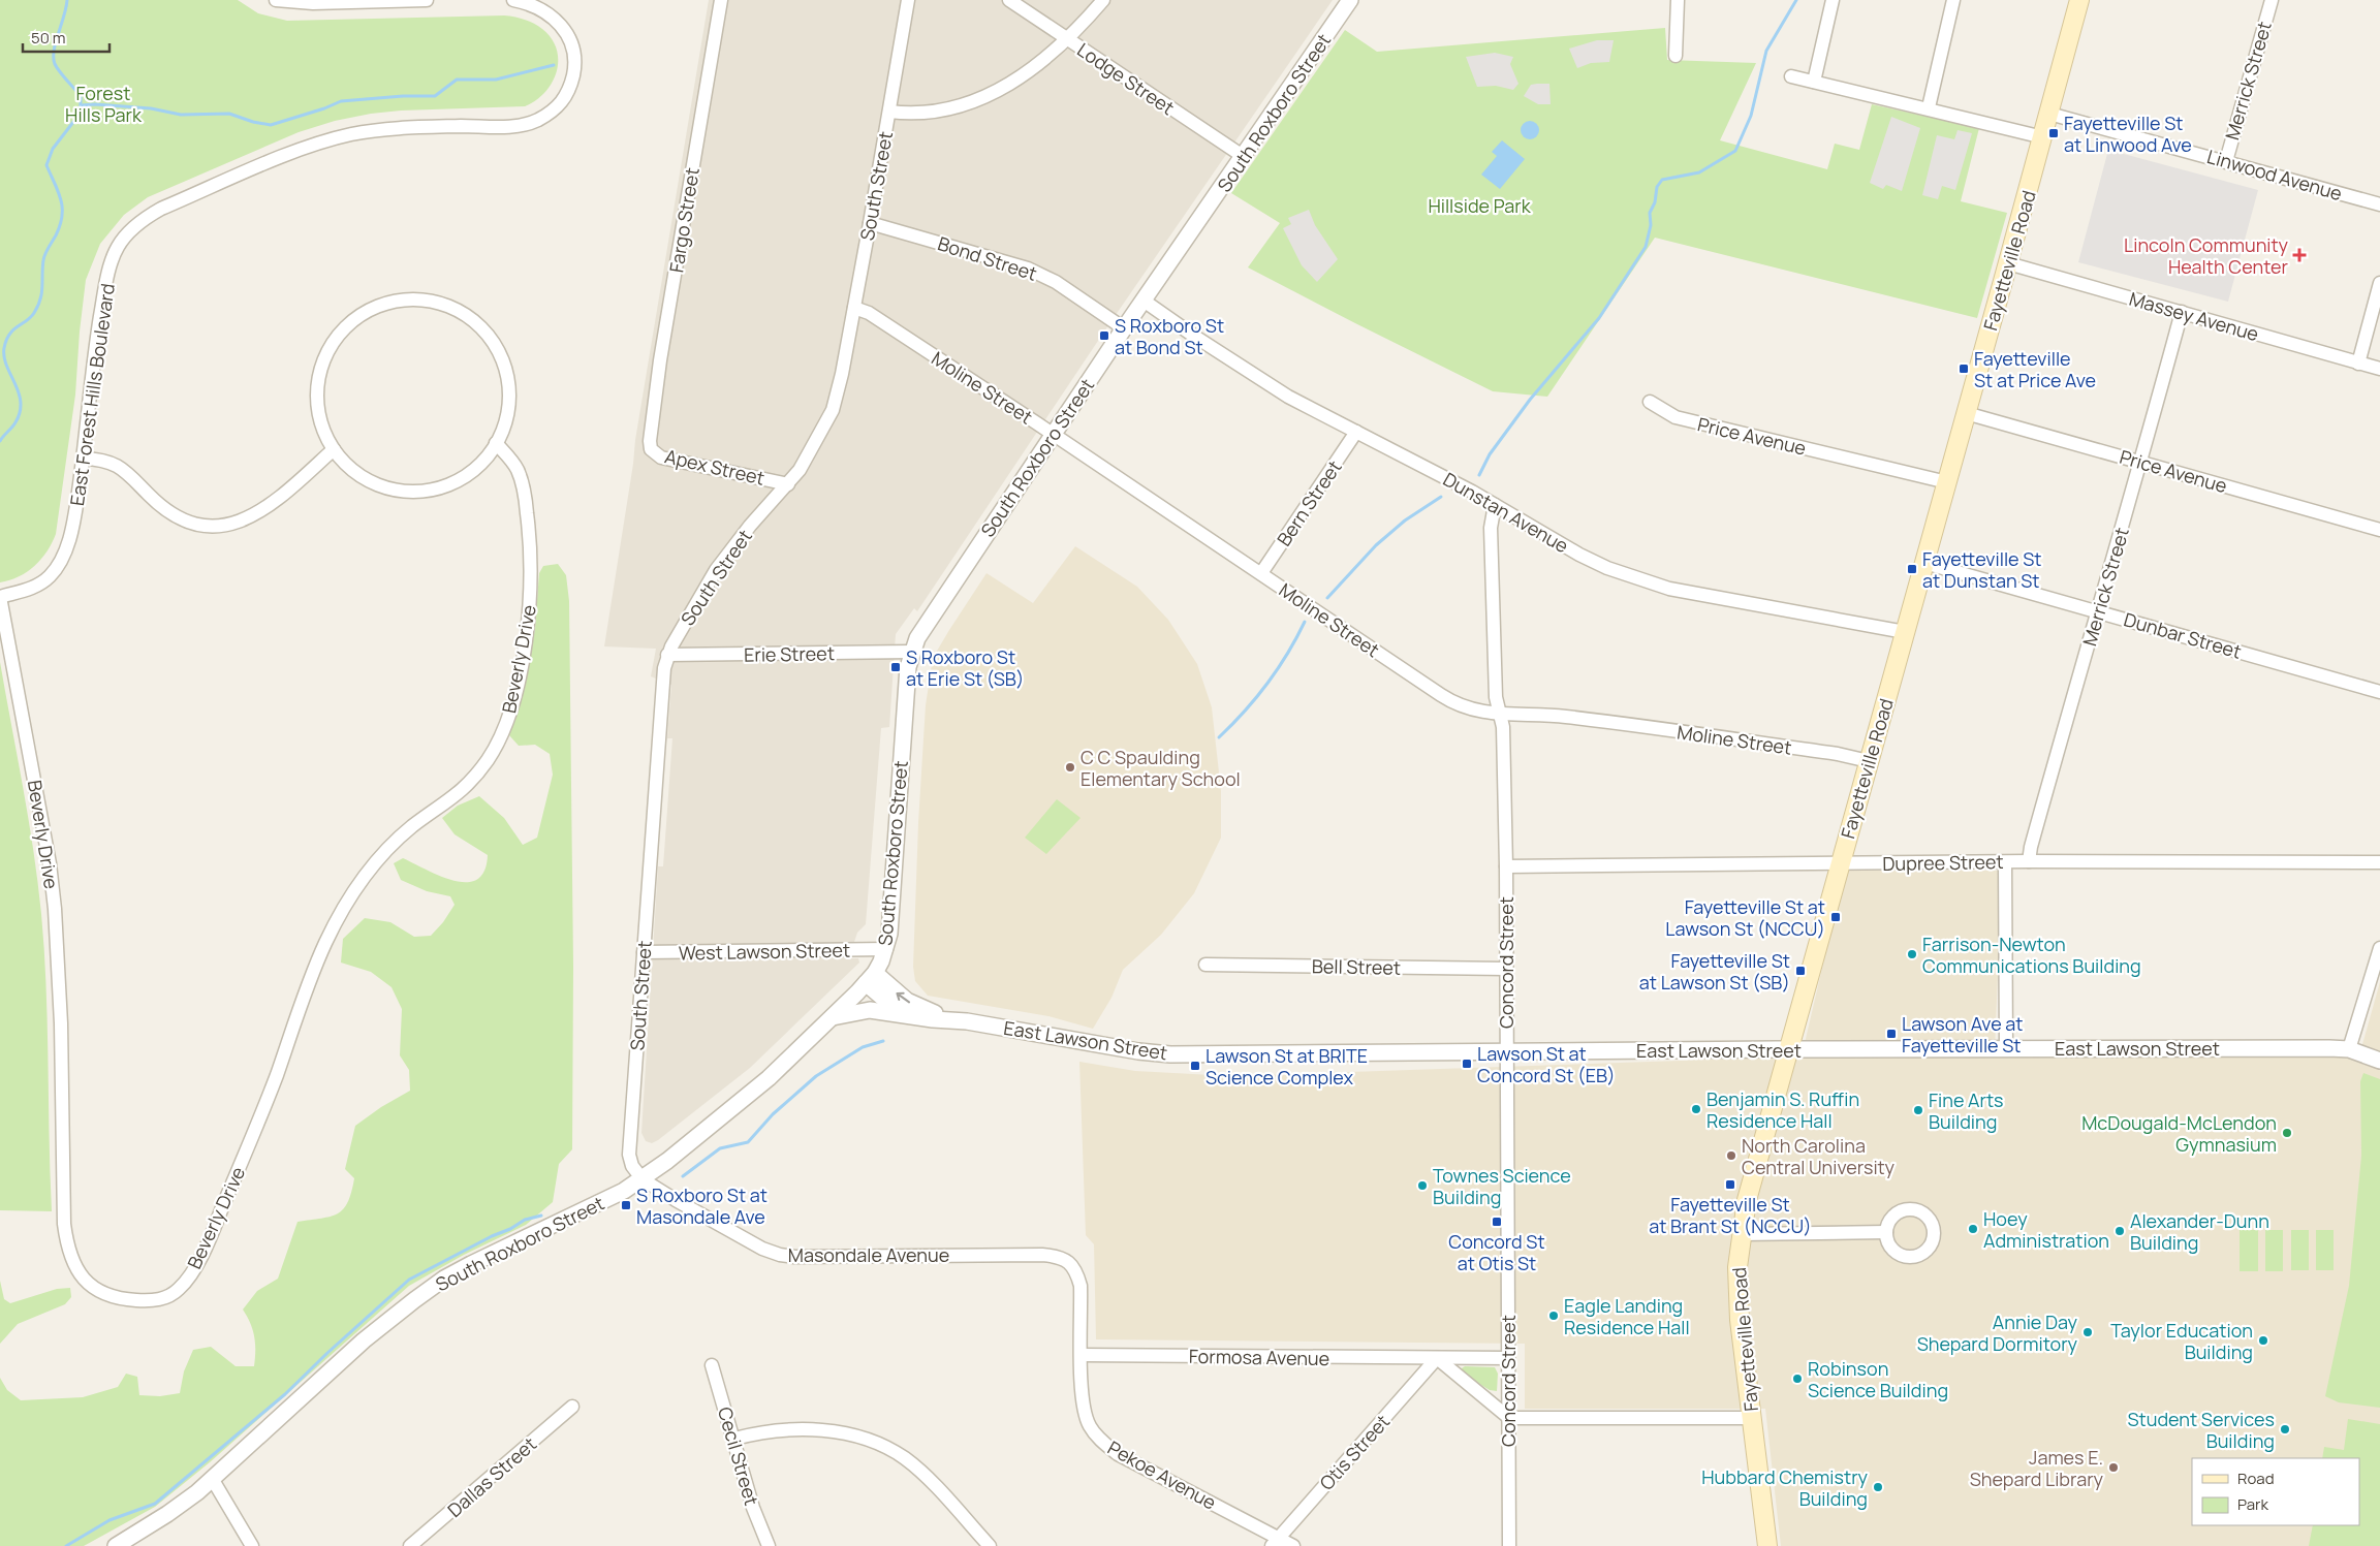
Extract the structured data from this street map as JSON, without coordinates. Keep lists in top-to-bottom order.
{
  "streets": {
    "main road": ["Fayetteville Road"],
    "street": [
      "Lodge Street",
      "Merrick Street",
      "South Roxboro Street",
      "Linwood Avenue",
      "South Street",
      "Fargo Street",
      "Bond Street",
      "Massey Avenue",
      "Moline Street",
      "East Forest Hills Boulevard",
      "Price Avenue",
      "Apex Street",
      "Bern Street",
      "Dunstan Avenue",
      "Dunbar Street",
      "Erie Street",
      "Beverly Drive",
      "Dupree Street",
      "West Lawson Street",
      "Concord Street",
      "Bell Street",
      "East Lawson Street",
      "Masondale Avenue",
      "Formosa Avenue",
      "Otis Street",
      "Cecil Street",
      "Pekoe Avenue",
      "Dallas Street"
    ]
  },
  "crossings": [
    ["Lodge Street", "South Roxboro Street"],
    ["Merrick Street", "Linwood Avenue"],
    ["Merrick Street", "Massey Avenue"],
    ["Merrick Street", "Price Avenue"],
    ["Merrick Street", "Dunbar Street"],
    ["Merrick Street", "Dupree Street"],
    ["South Roxboro Street", "South Street"],
    ["South Roxboro Street", "Bond Street"],
    ["South Roxboro Street", "Moline Street"],
    ["South Roxboro Street", "Dunstan Avenue"],
    ["South Roxboro Street", "Erie Street"],
    ["South Roxboro Street", "West Lawson Street"],
    ["South Roxboro Street", "East Lawson Street"],
    ["South Roxboro Street", "Masondale Avenue"],
    ["Linwood Avenue", "Fayetteville Road"],
    ["South Street", "Bond Street"],
    ["South Street", "Moline Street"],
    ["South Street", "Apex Street"],
    ["South Street", "Erie Street"],
    ["South Street", "West Lawson Street"],
    ["South Street", "Masondale Avenue"],
    ["Fargo Street", "Apex Street"],
    ["Fayetteville Road", "Massey Avenue"],
    ["Fayetteville Road", "Moline Street"],
    ["Fayetteville Road", "Price Avenue"],
    ["Fayetteville Road", "Dunstan Avenue"],
    ["Fayetteville Road", "Dunbar Street"],
    ["Fayetteville Road", "Dupree Street"],
    ["Fayetteville Road", "East Lawson Street"],
    ["Moline Street", "Bern Street"],
    ["Moline Street", "Concord Street"],
    ["East Forest Hills Boulevard", "Beverly Drive"],
    ["Bern Street", "Dunstan Avenue"],
    ["Dunstan Avenue", "Concord Street"],
    ["Dupree Street", "Concord Street"],
    ["Concord Street", "Bell Street"],
    ["Concord Street", "East Lawson Street"],
    ["Concord Street", "Formosa Avenue"],
    ["Masondale Avenue", "Pekoe Avenue"],
    ["Formosa Avenue", "Otis Street"],
    ["Formosa Avenue", "Pekoe Avenue"],
    ["Otis Street", "Pekoe Avenue"]
  ],
  "parks": ["Forest Hills Park", "Hillside Park"],
  "places": {
    "transit": [
      "Fayetteville St at Linwood Ave",
      "S Roxboro St at Bond St",
      "Fayetteville St at Price Ave",
      "Fayetteville St at Dunstan St",
      "S Roxboro St at Erie St (SB)",
      "Fayetteville St at Lawson St (NCCU)",
      "Fayetteville St at Lawson St (SB)",
      "Lawson Ave at Fayetteville St",
      "Lawson St at Concord St (EB)",
      "Lawson St at BRITE Science Complex",
      "Fayetteville St at Brant St (NCCU)",
      "S Roxboro St at Masondale Ave",
      "Concord St at Otis St"
    ],
    "health": ["Lincoln Community Health Center"],
    "other": [
      "C C Spaulding Elementary School",
      "Farrison-Newton Communications Building",
      "Benjamin S. Ruffin Residence Hall",
      "Fine Arts Building",
      "McDougald-McLendon Gymnasium",
      "North Carolina Central University",
      "Townes Science Building",
      "Hoey Administration",
      "Alexander-Dunn Building",
      "Eagle Landing Residence Hall",
      "Annie Day Shepard Dormitory",
      "Taylor Education Building",
      "Robinson Science Building",
      "Student Services Building",
      "James E. Shepard Library",
      "Hubbard Chemistry Building"
    ]
  },
  "legend": ["Road", "Park"],
  "scale_bar": "50 m"
}
